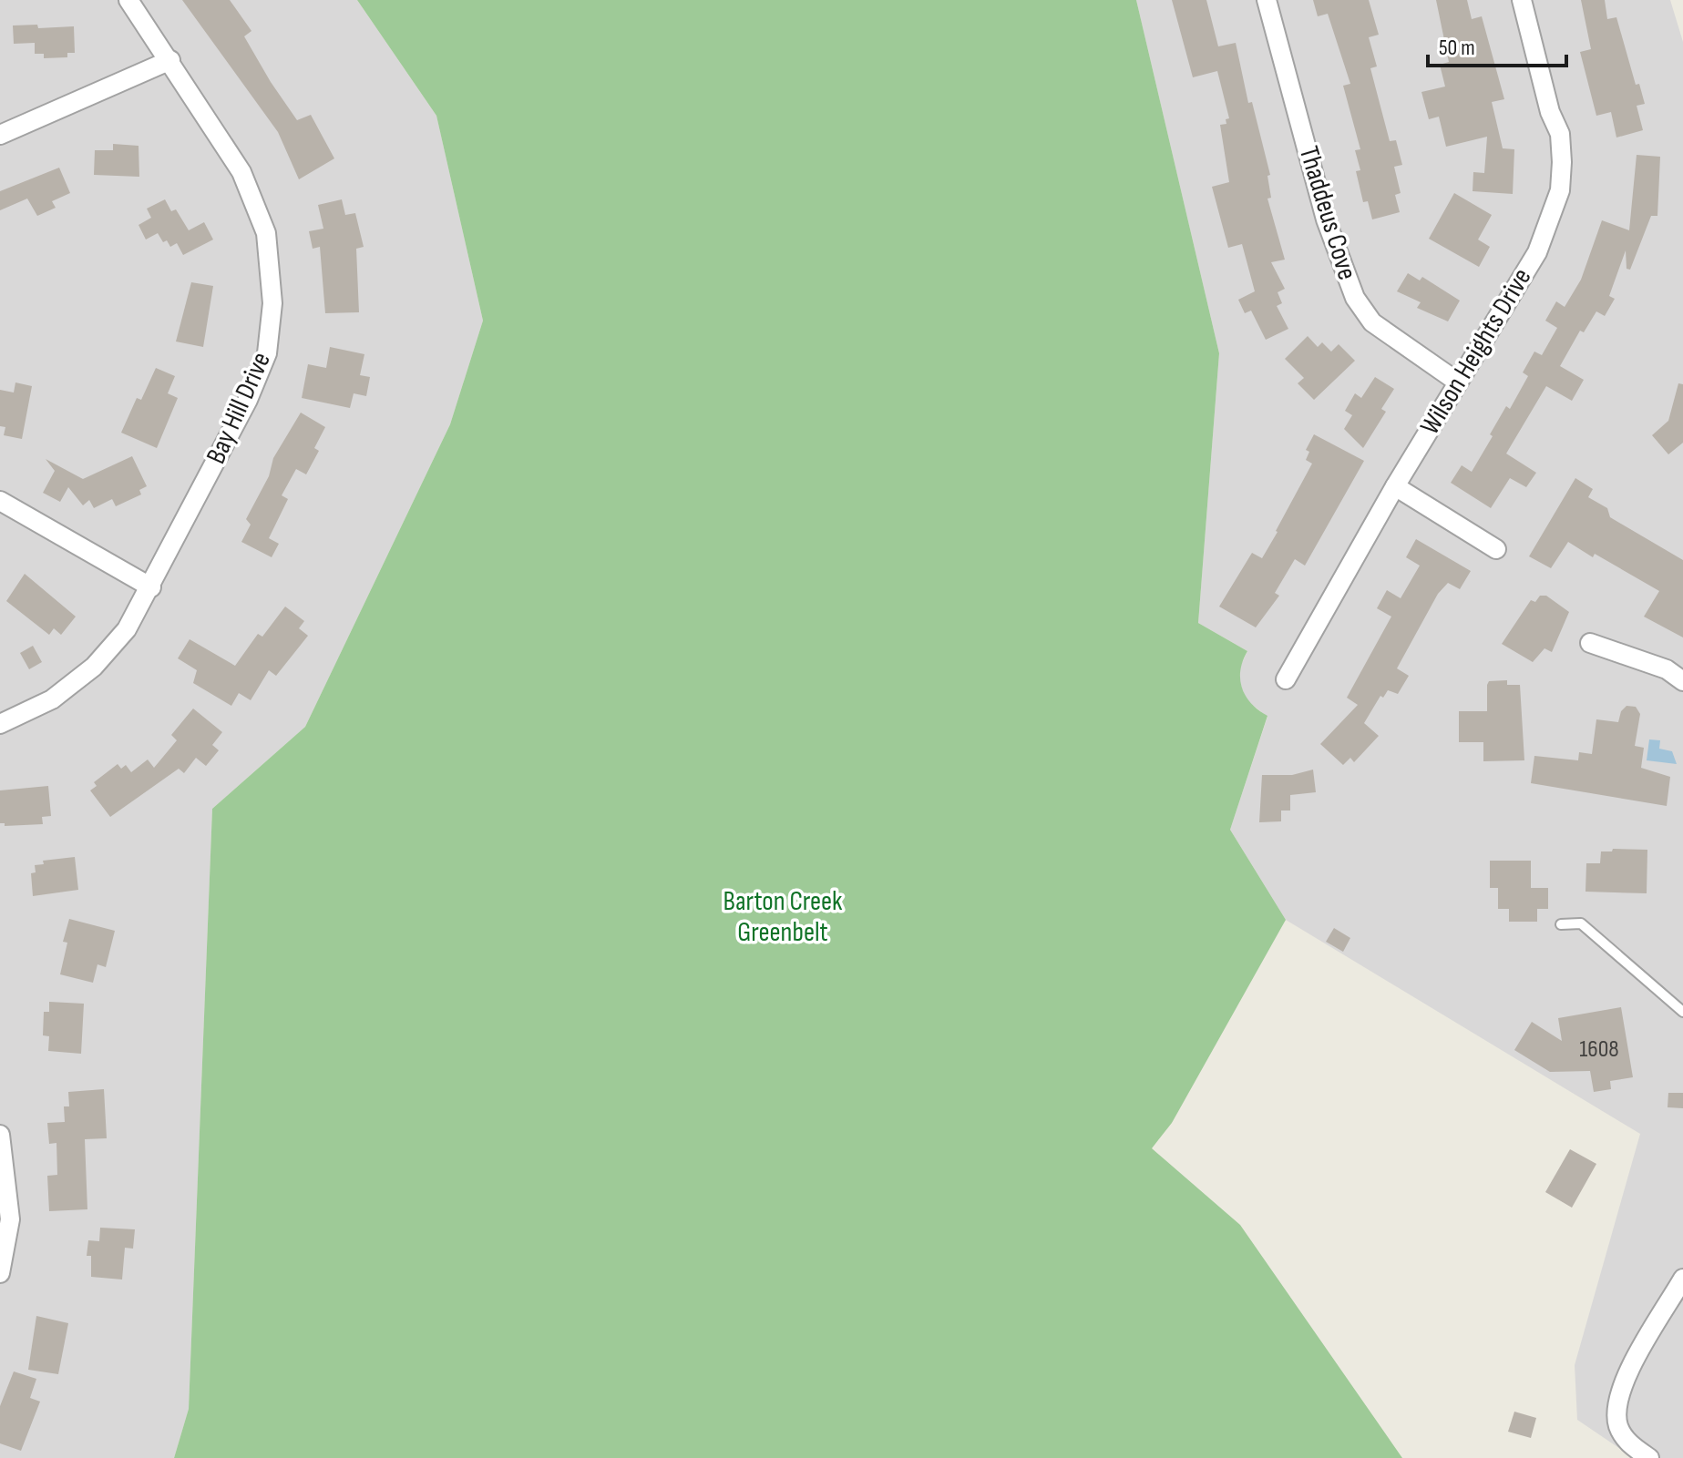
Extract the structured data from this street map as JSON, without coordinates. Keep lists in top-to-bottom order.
{
  "streets": {
    "street": ["Thaddeus Cove", "Wilson Heights Drive", "Bay Hill Drive"]
  },
  "crossings": [
    ["Thaddeus Cove", "Wilson Heights Drive"]
  ],
  "parks": ["Barton Creek Greenbelt"],
  "house_numbers": ["1608"],
  "scale_bar": "50 m"
}
